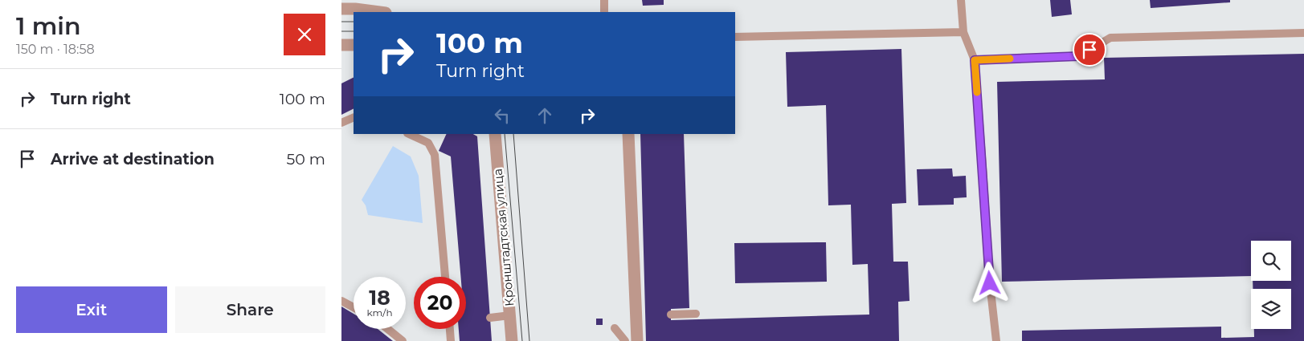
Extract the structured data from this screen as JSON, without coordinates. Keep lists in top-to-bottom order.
{
  "streets": {
    "street": ["Кронштадтская улица"]
  },
  "page": {
    "heading": ["1 min", "150 m · 18:58"],
    "turn": ["100 m", "Turn right"],
    "list": [
      {
        "name": "Turn right",
        "value": "100 m"
      },
      {
        "name": "Arrive at destination",
        "value": "50 m"
      }
    ],
    "speed": "18 km/h",
    "limit": "20",
    "buttons": ["Exit", "Share"]
  }
}
